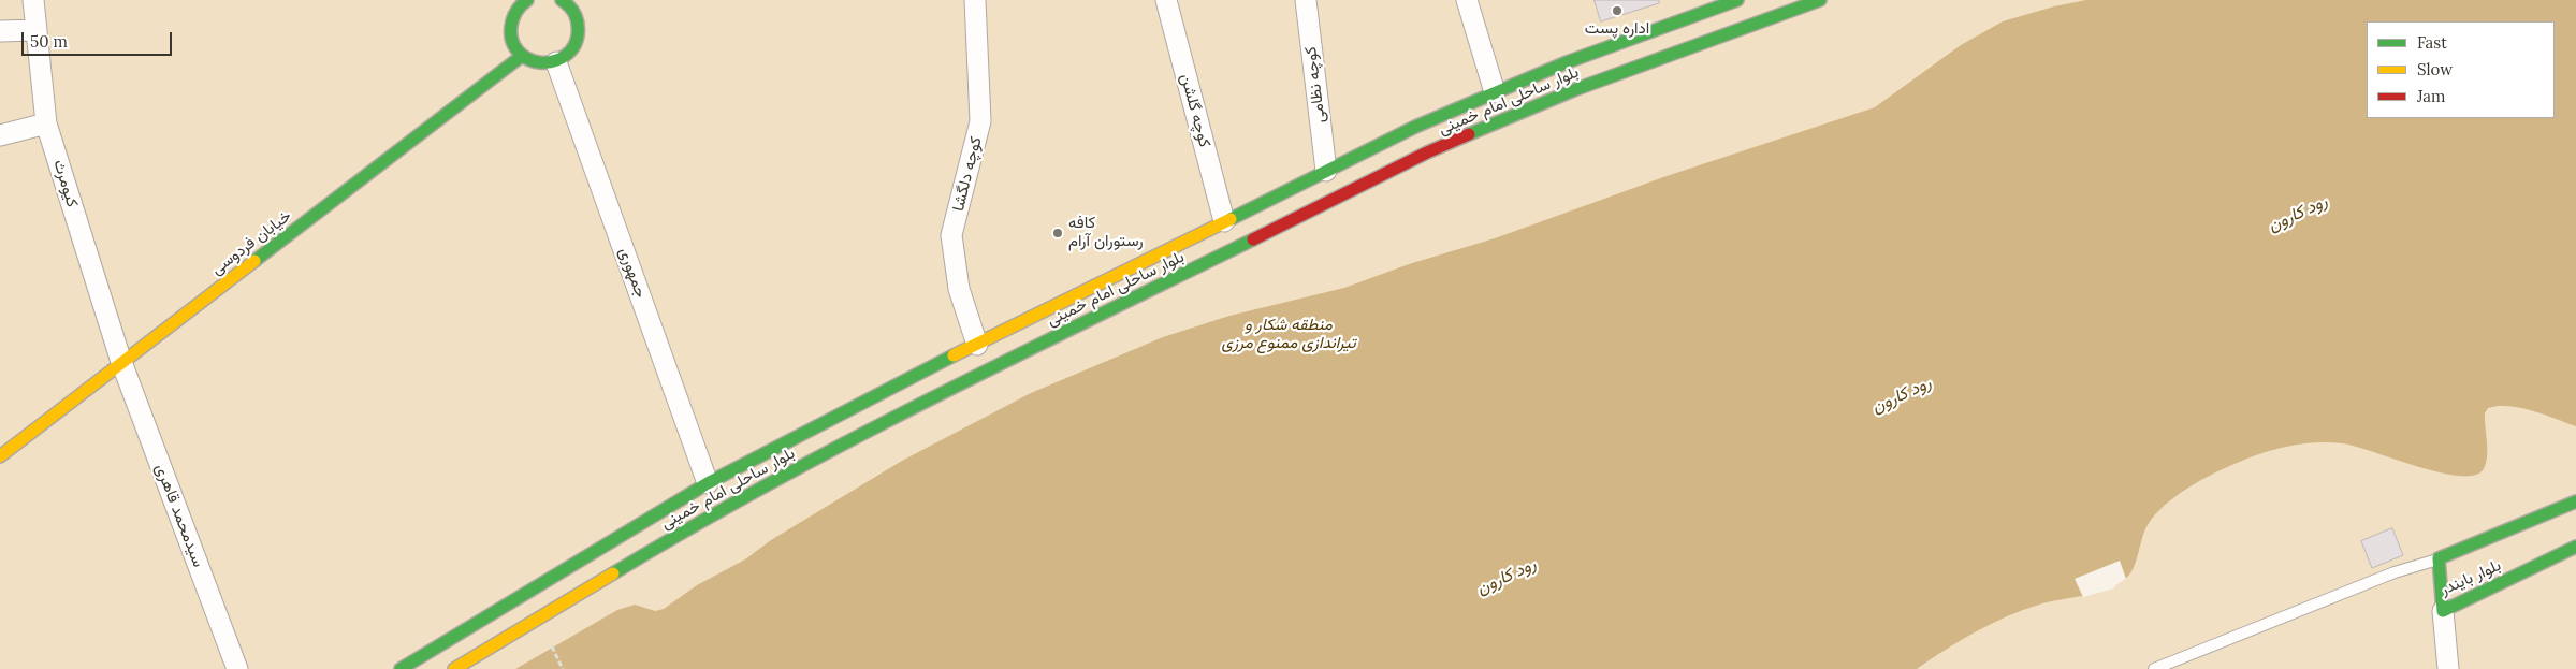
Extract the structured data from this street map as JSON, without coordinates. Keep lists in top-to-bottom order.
{
  "streets": {
    "main road": ["بلوار ساحلی امام خمینی", "خیابان فردوسی", "بلوار بایندر"],
    "street": [
      "کوچه نظامی",
      "کوچه گلشن",
      "کوچه دلگشا",
      "کیومرث",
      "جمهوری",
      "سیدمحمد قاهری"
    ]
  },
  "crossings": [
    ["کوچه نظامی", "بلوار ساحلی امام خمینی"],
    ["بلوار ساحلی امام خمینی", "کوچه گلشن"],
    ["بلوار ساحلی امام خمینی", "کوچه دلگشا"],
    ["بلوار ساحلی امام خمینی", "جمهوری"],
    ["کیومرث", "خیابان فردوسی"],
    ["کیومرث", "سیدمحمد قاهری"],
    ["خیابان فردوسی", "سیدمحمد قاهری"]
  ],
  "water": ["رود کارون"],
  "parks": ["منطقه شکار و تیراندازی ممنوع مرزی"],
  "places": ["اداره پست", "کافه رستوران آرام"],
  "legend": ["Fast", "Slow", "Jam"],
  "scale_bar": "50 m"
}
